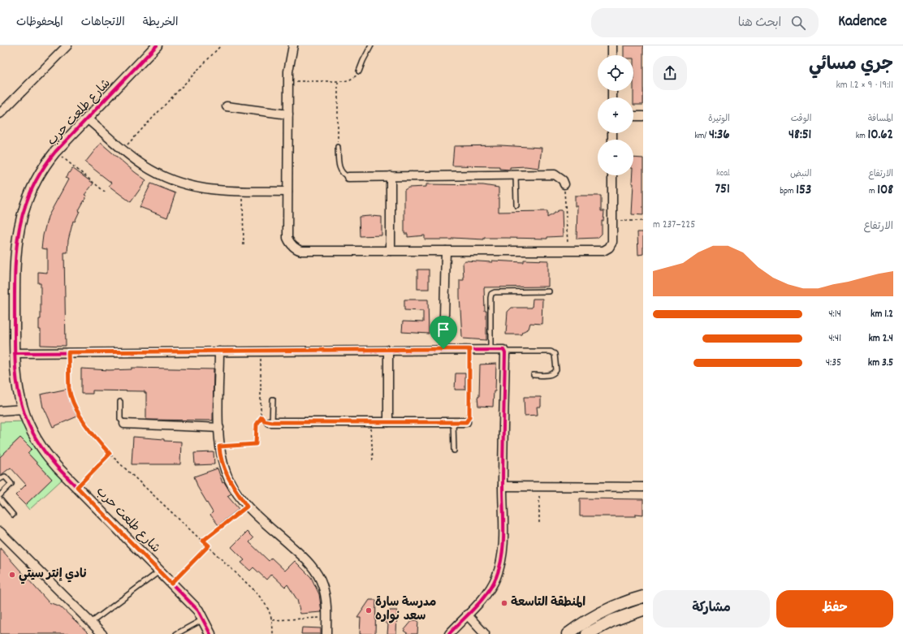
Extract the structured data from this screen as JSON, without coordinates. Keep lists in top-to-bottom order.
{
  "streets": {
    "street": ["شارع طلعت حرب"]
  },
  "places": ["نادي إنتر سيتي", "المنطقة التاسعة", "مدرسة سارة سعد نواره"],
  "page": {
    "header": "Kadence",
    "search": "ابحث هنا",
    "nav": ["الخريطة", "الاتجاهات", "المحفوظات"],
    "heading": ["جري مسائي", "19:11 · 9 × 1.2 km"],
    "map_buttons": ["+", "−"],
    "stats": [
      ["المسافة", "10.62 km"],
      ["الوقت", "48:51"],
      ["الوتيرة", "4:36 /km"],
      ["الارتفاع", "108 m"],
      ["النبض", "153 bpm"],
      ["kcal", "751"]
    ],
    "chart": ["الارتفاع", "225–237 m"],
    "list": [
      {
        "name": "1.2 km",
        "note": "4:14"
      },
      {
        "name": "2.4 km",
        "note": "4:41"
      },
      {
        "name": "3.5 km",
        "note": "4:35"
      }
    ],
    "buttons": ["حفظ", "مشاركة"]
  }
}
